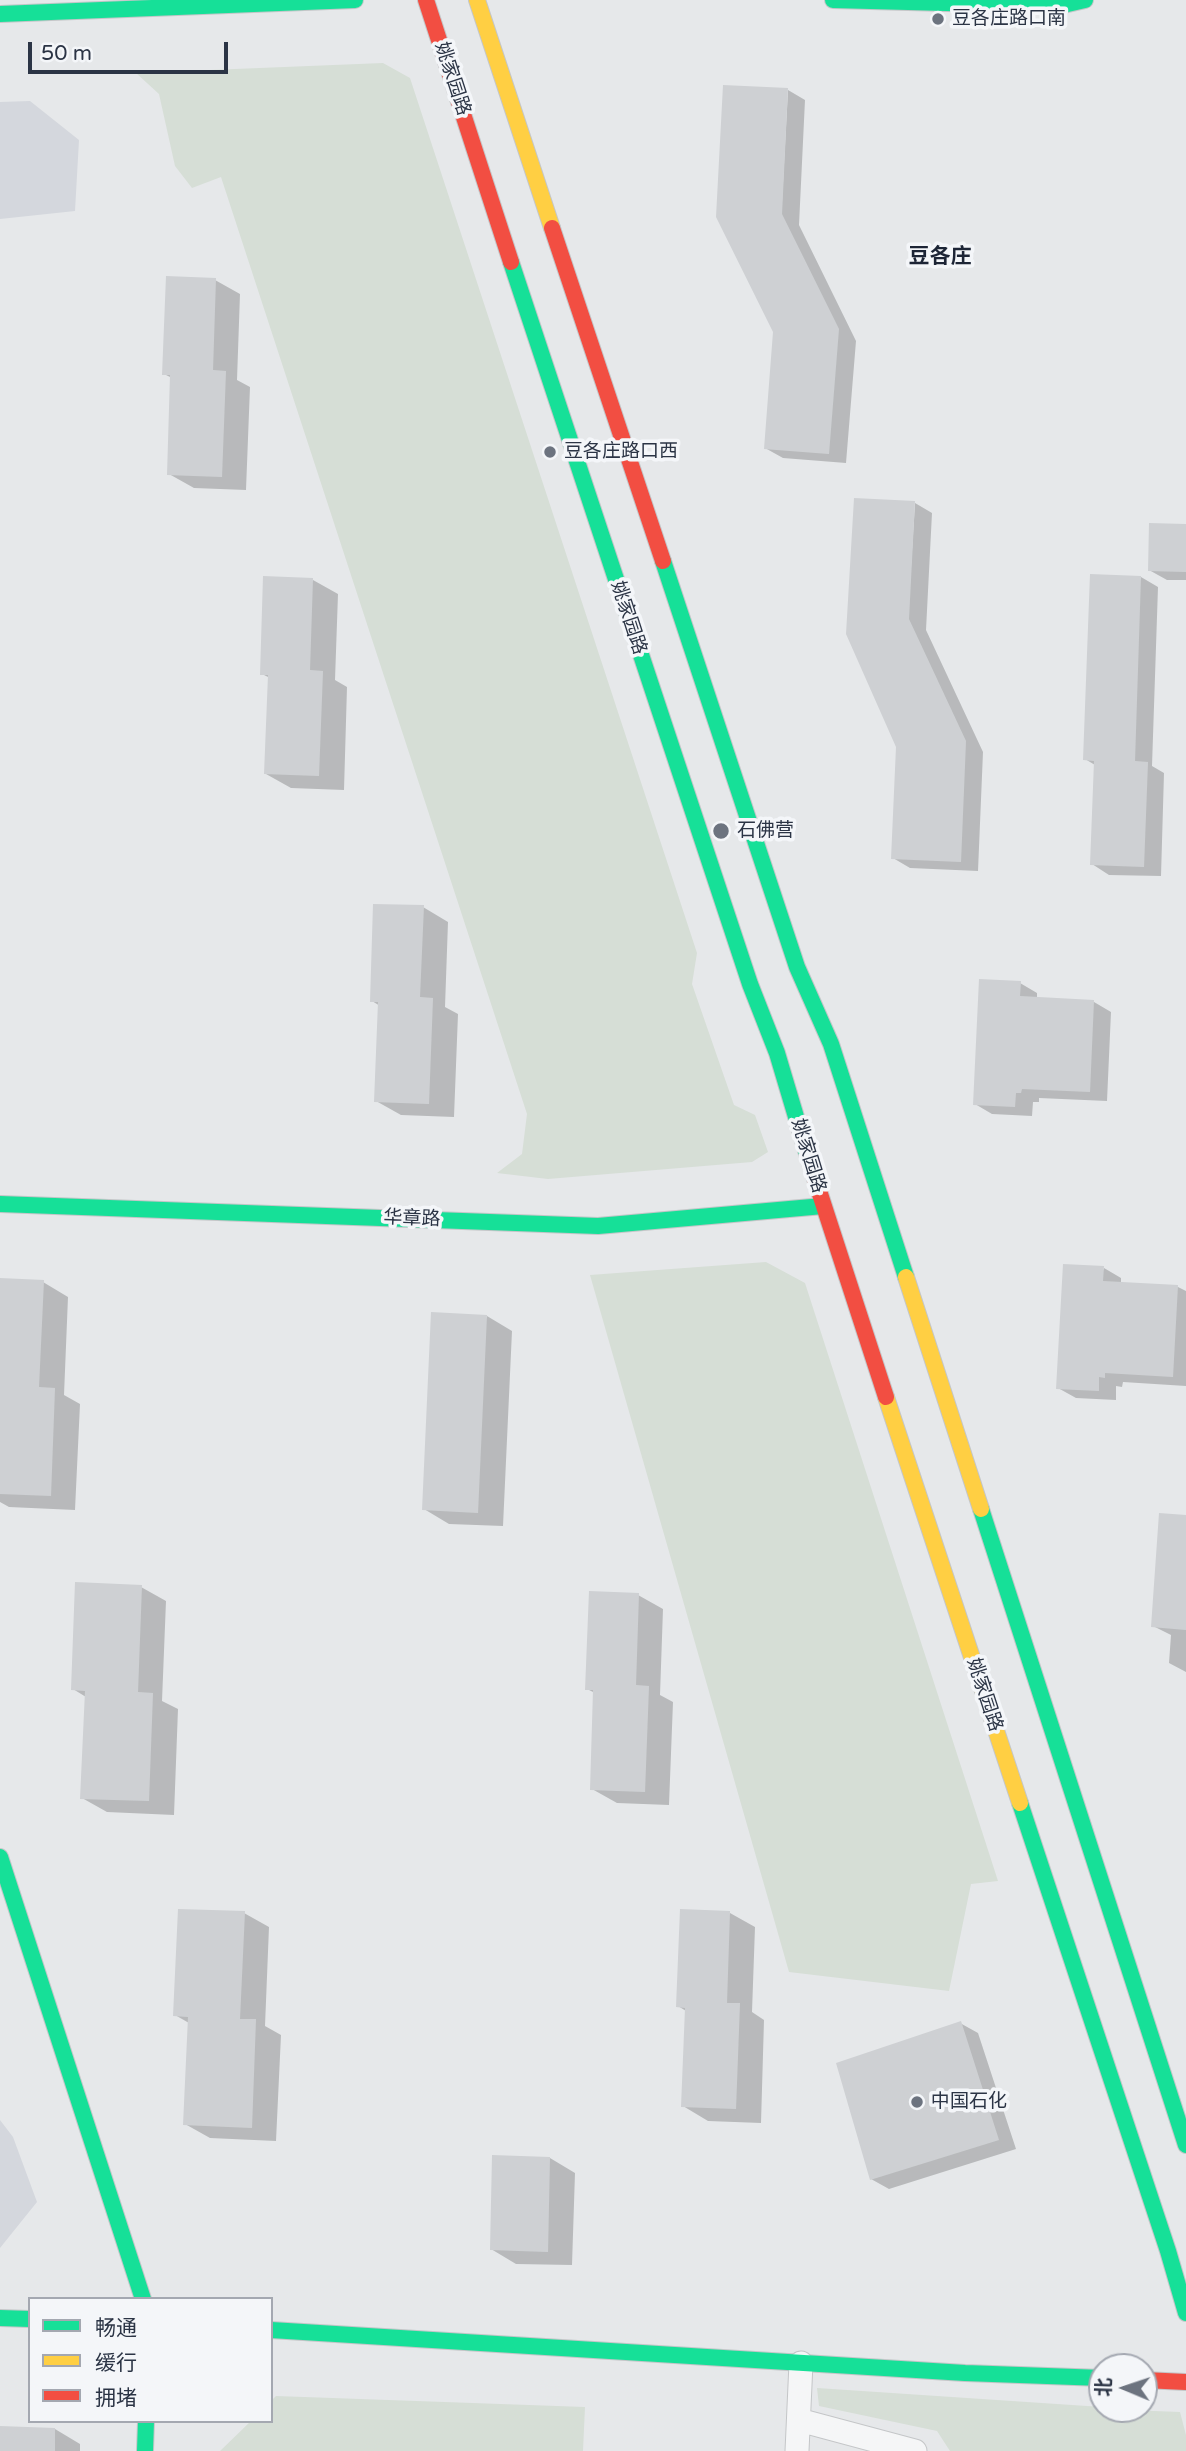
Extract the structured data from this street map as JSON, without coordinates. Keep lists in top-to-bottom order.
{
  "streets": {
    "main road": ["姚家园路", "华章路"]
  },
  "crossings": [
    ["姚家园路", "华章路"]
  ],
  "districts": ["豆各庄"],
  "places": [
    "豆各庄路口南",
    "豆各庄路口西",
    "石佛营",
    "中国石化"
  ],
  "legend": ["畅通", "缓行", "拥堵"],
  "scale_bar": "50 m",
  "north": "left"
}
